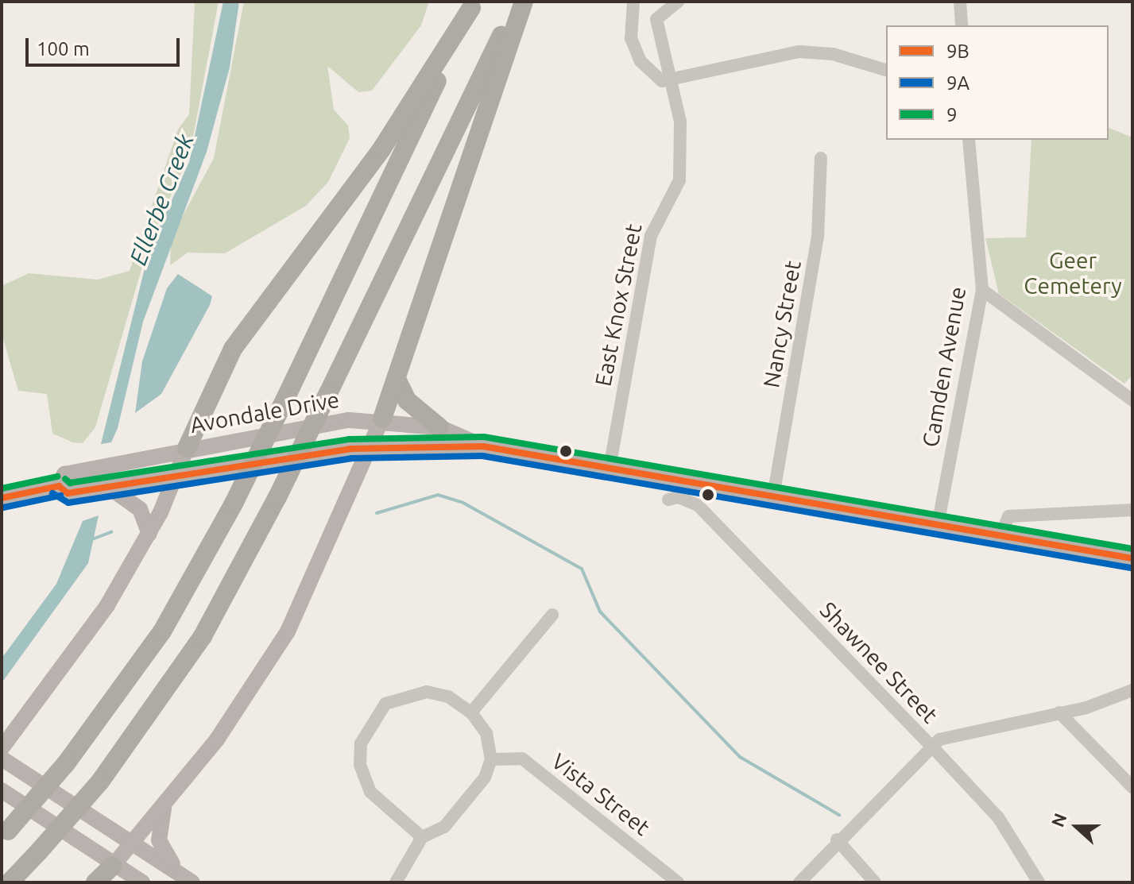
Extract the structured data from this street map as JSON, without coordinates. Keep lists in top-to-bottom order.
{
  "streets": {
    "main road": ["Avondale Drive"],
    "street": [
      "East Knox Street",
      "Nancy Street",
      "Camden Avenue",
      "Shawnee Street",
      "Vista Street"
    ]
  },
  "crossings": [
    ["East Knox Street", "Avondale Drive"],
    ["Nancy Street", "Avondale Drive"],
    ["Camden Avenue", "Avondale Drive"]
  ],
  "water": ["Ellerbe Creek"],
  "parks": ["Geer Cemetery"],
  "lines": ["transit line 9", "transit line 9B", "transit line 9A"],
  "legend": ["9B", "9A", "9"],
  "scale_bar": "100 m",
  "north": "left"
}
